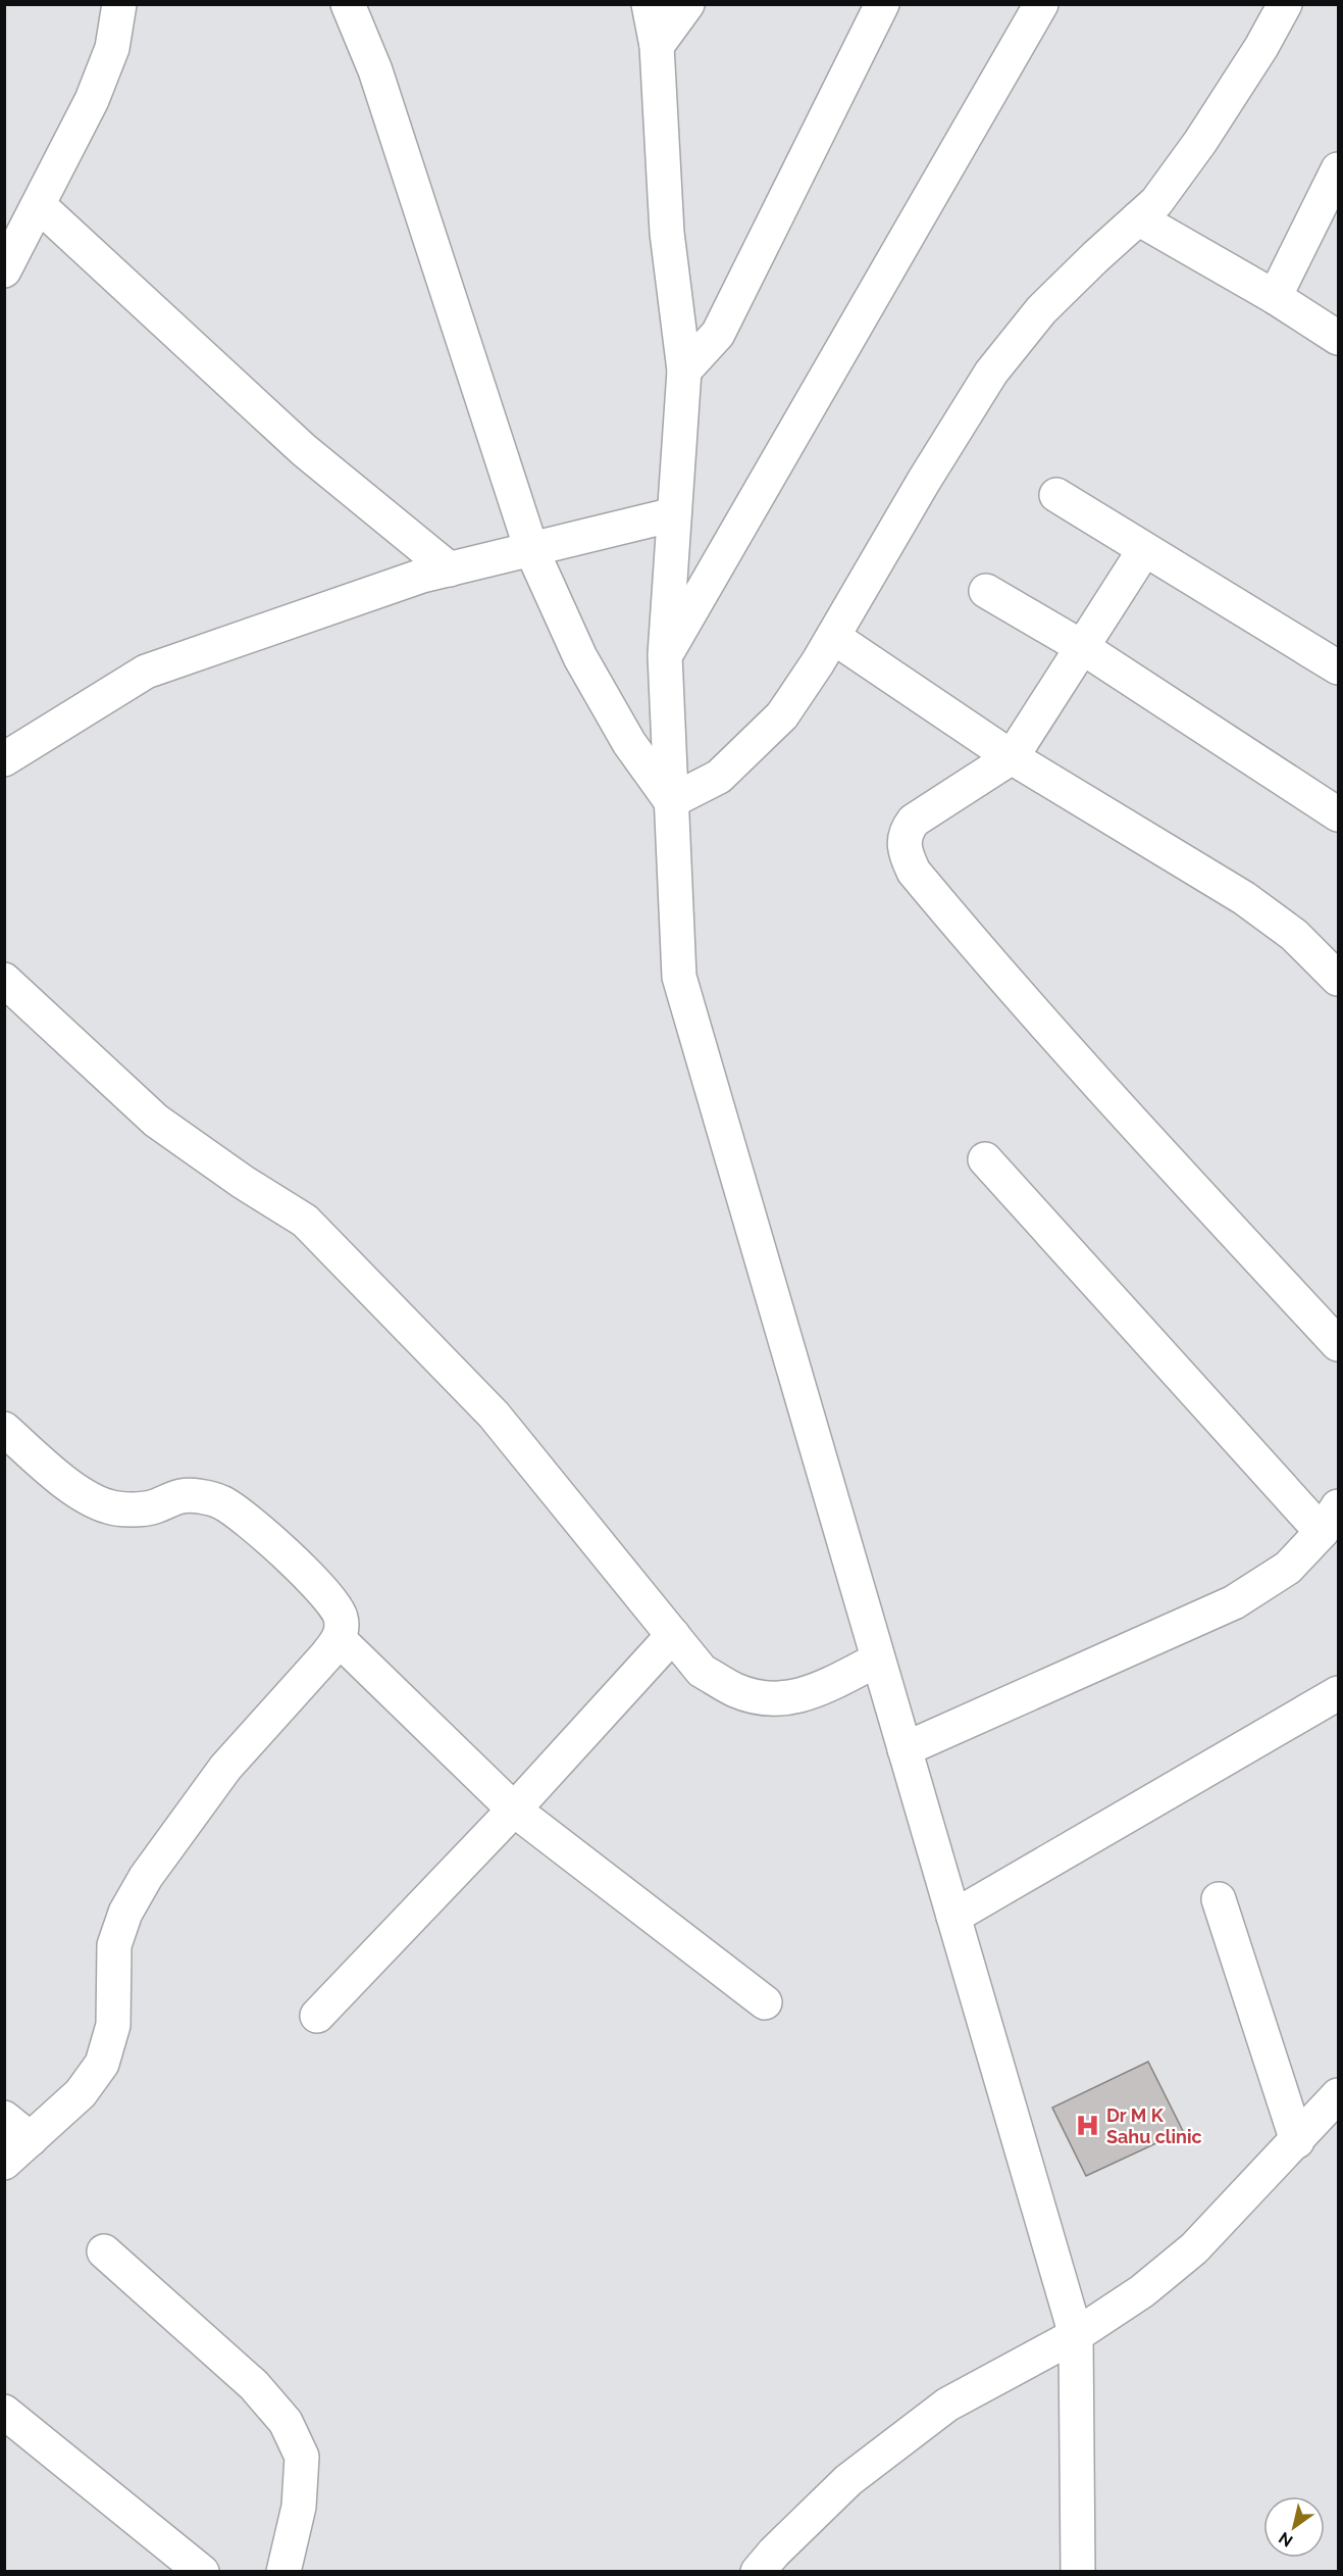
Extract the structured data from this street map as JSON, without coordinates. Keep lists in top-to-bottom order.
{
  "places": {
    "hospital": ["Dr M K Sahu clinic"]
  },
  "north": "bottom left"
}
